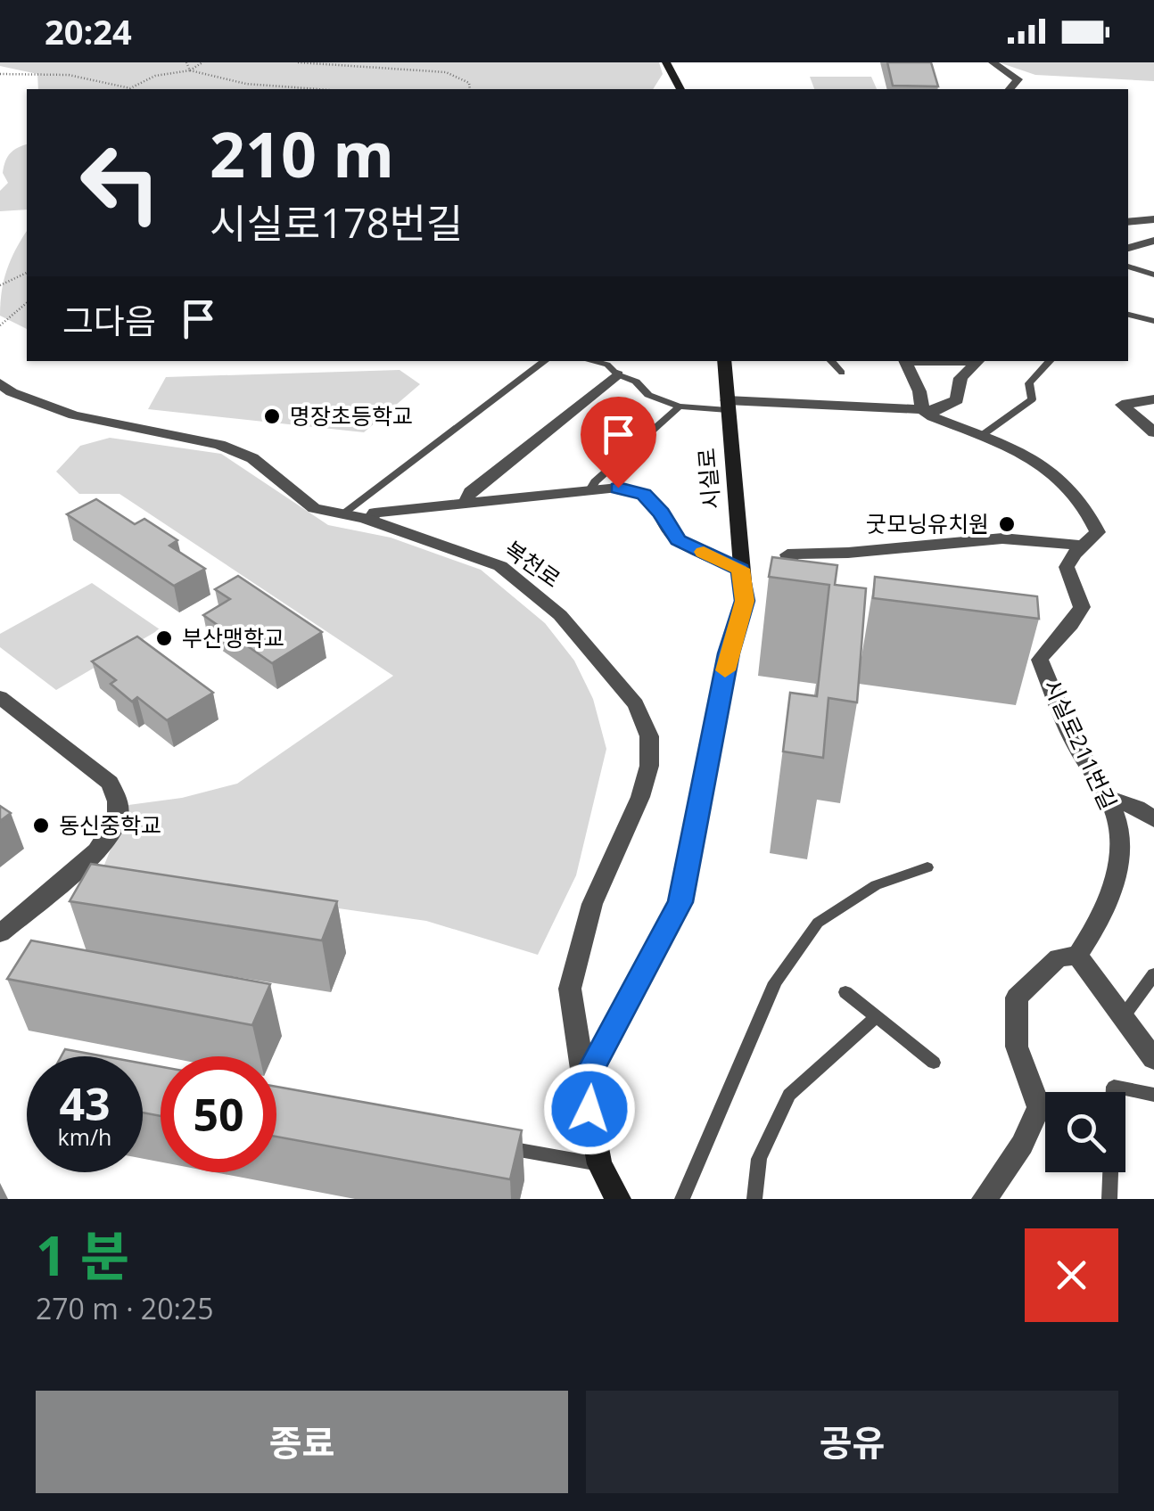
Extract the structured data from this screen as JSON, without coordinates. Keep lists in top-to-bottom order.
{
  "streets": {
    "main road": ["시실로"],
    "street": ["복천로", "시실로211번길"]
  },
  "crossings": [
    ["시실로", "복천로"]
  ],
  "places": [
    "명장초등학교",
    "굿모닝유치원",
    "부산맹학교",
    "동신중학교"
  ],
  "page": {
    "status": "20:24",
    "turn": ["210 m", "시실로178번길"],
    "then": "그다음",
    "speed": "43 km/h",
    "limit": "50",
    "heading": ["1 분", "270 m · 20:25"],
    "buttons": ["종료", "공유"]
  }
}
